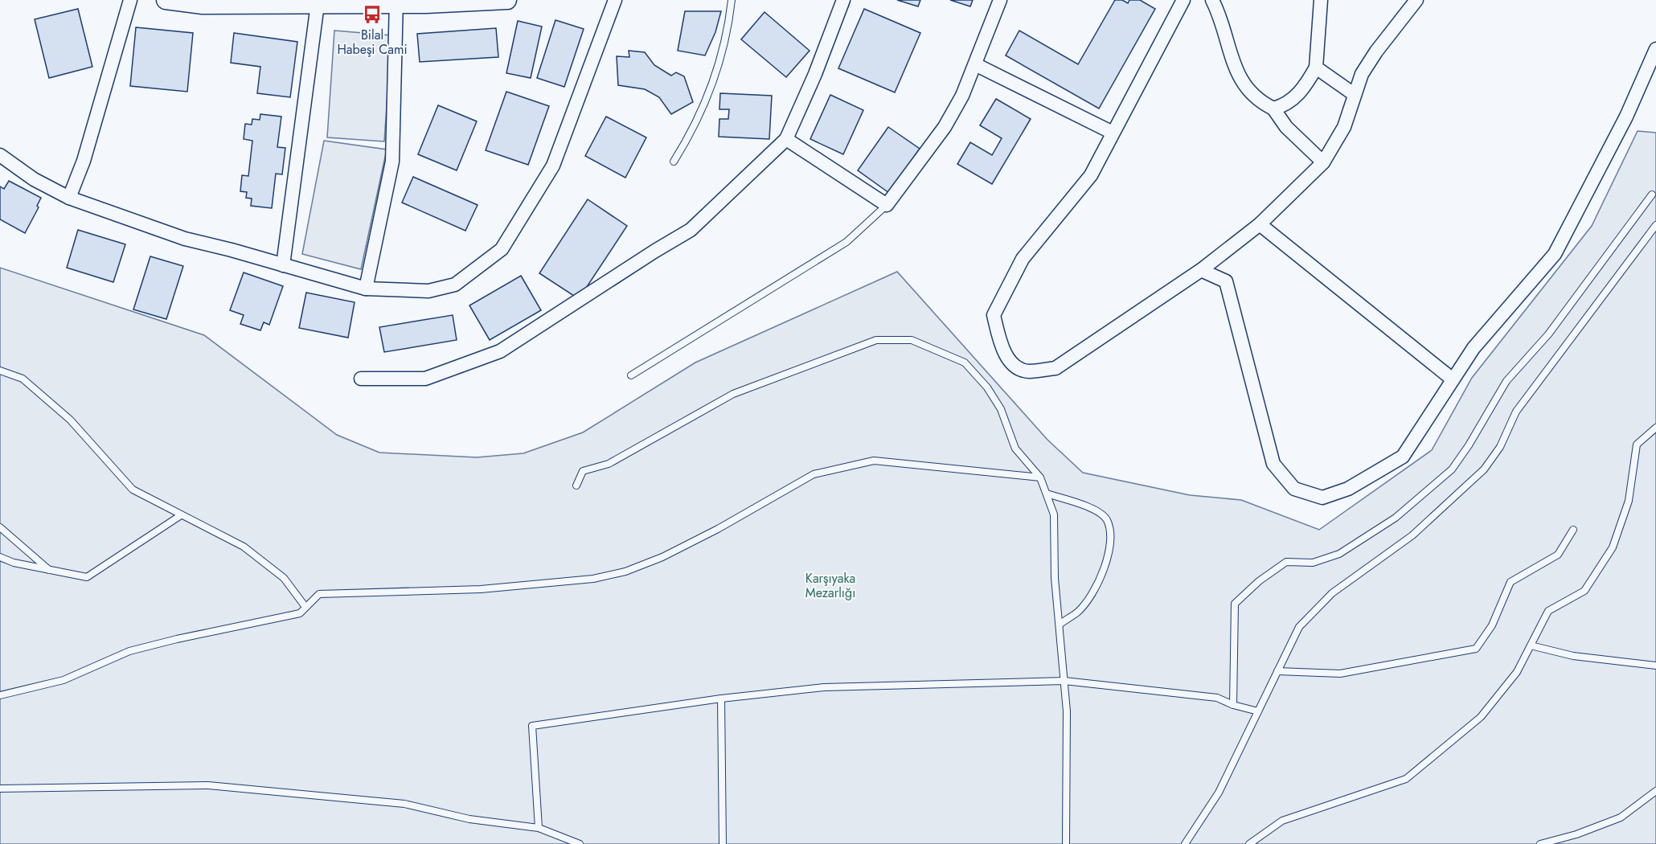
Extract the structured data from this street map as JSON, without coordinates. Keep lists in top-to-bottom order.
{
  "parks": ["Karşıyaka Mezarlığı"],
  "places": {
    "bus stop": ["Bilal Habeşi Cami"]
  }
}
